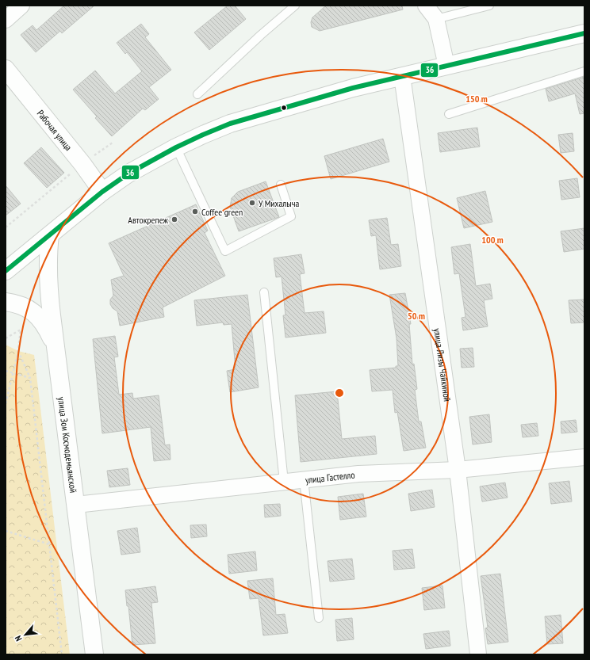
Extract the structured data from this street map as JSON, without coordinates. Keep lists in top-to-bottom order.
{
  "streets": {
    "main road": ["Рабочая улица", "улица Зои Космодемьянской"],
    "street": ["улица Лизы Чайкиной", "улица Гастелло"]
  },
  "crossings": [
    ["улица Лизы Чайкиной", "улица Гастелло"],
    ["улица Зои Космодемьянской", "улица Гастелло"]
  ],
  "places": ["У Михалыча", "Coffee green", "Автокрепеж"],
  "lines": ["transit line 36"],
  "north": "bottom left",
  "rings": ["150 m", "100 m", "50 m"]
}
